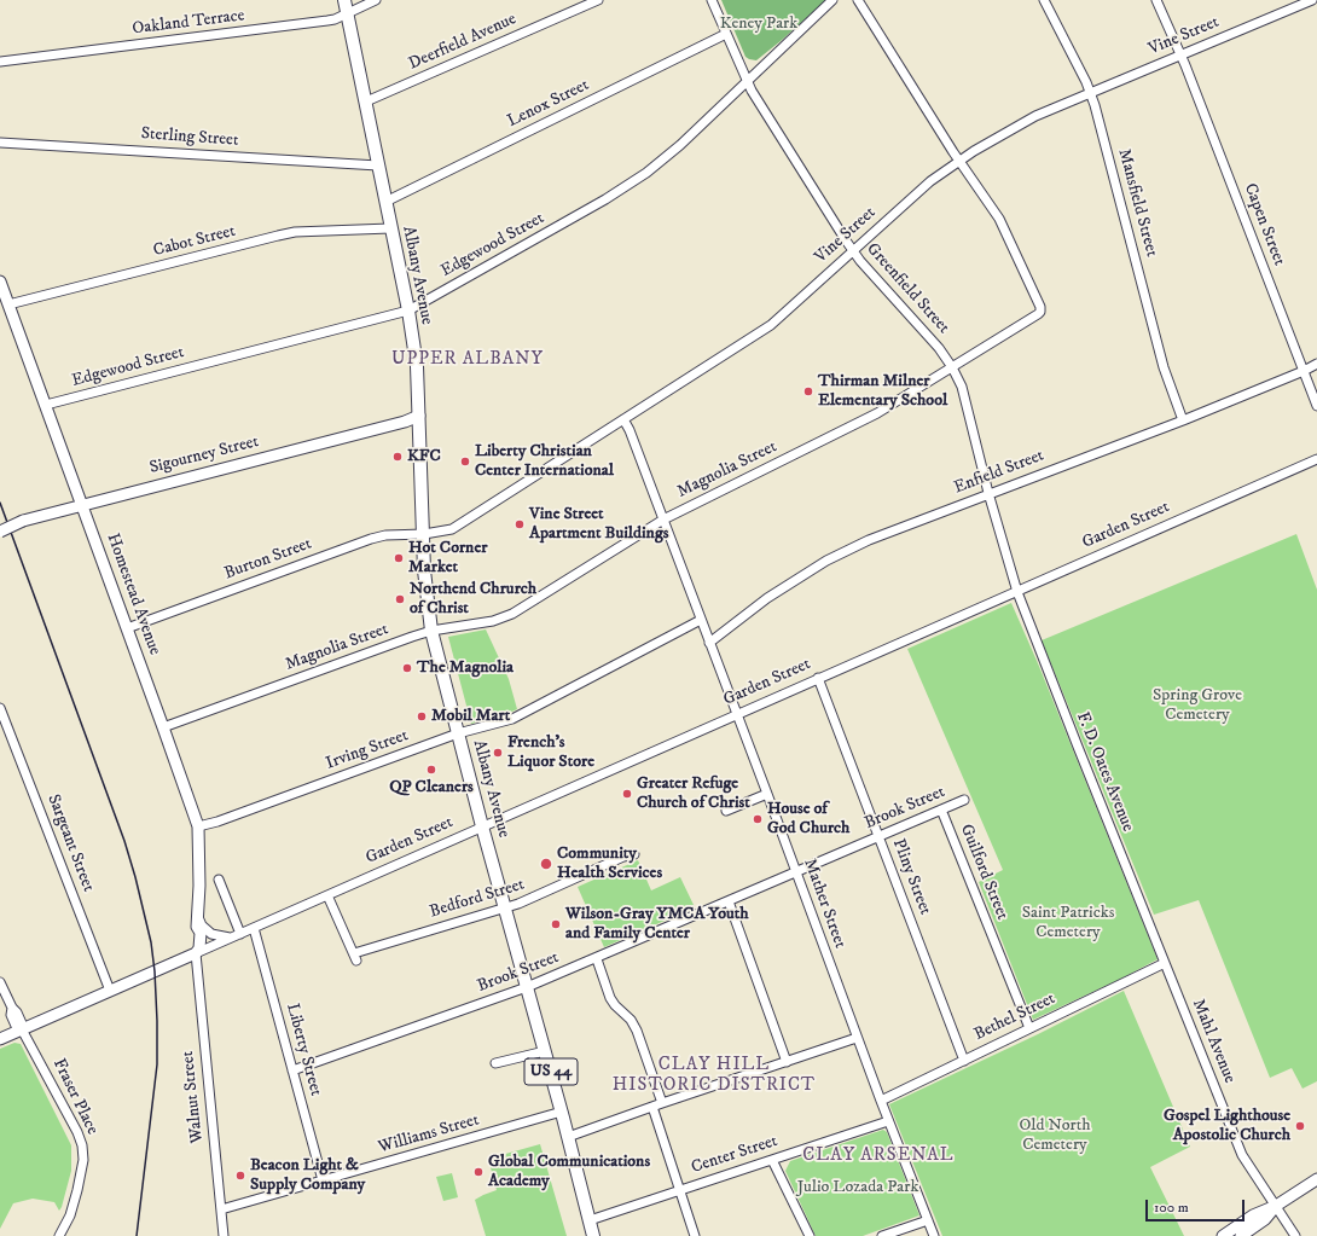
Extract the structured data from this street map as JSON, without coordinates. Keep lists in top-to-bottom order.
{
  "streets": {
    "highway": ["Albany Avenue", "US 44"],
    "main road": ["Sigourney Street", "Garden Street", "Homestead Avenue"],
    "street": [
      "Oakland Terrace",
      "Vine Street",
      "Deerfield Avenue",
      "Lenox Street",
      "Sterling Street",
      "Mansfield Street",
      "Capen Street",
      "Cabot Street",
      "Edgewood Street",
      "Greenfield Street",
      "Magnolia Street",
      "Enfield Street",
      "Burton Street",
      "Irving Street",
      "F. D. Oates Avenue",
      "Brook Street",
      "Sargeant Street",
      "Guilford Street",
      "Pliny Street",
      "Bedford Street",
      "Mather Street",
      "Bethel Street",
      "Mahl Avenue",
      "Liberty Street",
      "Fraser Place",
      "Walnut Street",
      "Williams Street",
      "Center Street"
    ]
  },
  "crossings": [
    ["Oakland Terrace", "Albany Avenue"],
    ["Vine Street", "Mansfield Street"],
    ["Vine Street", "Capen Street"],
    ["Vine Street", "Albany Avenue"],
    ["Vine Street", "Greenfield Street"],
    ["Vine Street", "Magnolia Street"],
    ["Vine Street", "Burton Street"],
    ["Vine Street", "Mather Street"],
    ["Deerfield Avenue", "Albany Avenue"],
    ["Lenox Street", "Albany Avenue"],
    ["Lenox Street", "Greenfield Street"],
    ["Sterling Street", "Albany Avenue"],
    ["Mansfield Street", "Enfield Street"],
    ["Capen Street", "Enfield Street"],
    ["Cabot Street", "Albany Avenue"],
    ["Cabot Street", "Homestead Avenue"],
    ["Edgewood Street", "Albany Avenue"],
    ["Edgewood Street", "Greenfield Street"],
    ["Edgewood Street", "Homestead Avenue"],
    ["Albany Avenue", "Sigourney Street"],
    ["Albany Avenue", "Magnolia Street"],
    ["Albany Avenue", "Garden Street"],
    ["Albany Avenue", "Burton Street"],
    ["Albany Avenue", "Irving Street"],
    ["Albany Avenue", "Brook Street"],
    ["Albany Avenue", "Bedford Street"],
    ["Albany Avenue", "Williams Street"],
    ["Albany Avenue", "Center Street"],
    ["Greenfield Street", "Magnolia Street"],
    ["Greenfield Street", "Enfield Street"],
    ["Greenfield Street", "Garden Street"],
    ["Greenfield Street", "F. D. Oates Avenue"],
    ["Sigourney Street", "Homestead Avenue"],
    ["Magnolia Street", "Homestead Avenue"],
    ["Magnolia Street", "Mather Street"],
    ["Enfield Street", "Mather Street"],
    ["Garden Street", "Homestead Avenue"],
    ["Garden Street", "F. D. Oates Avenue"],
    ["Garden Street", "Sargeant Street"],
    ["Garden Street", "Pliny Street"],
    ["Garden Street", "Bedford Street"],
    ["Garden Street", "Mather Street"],
    ["Garden Street", "Liberty Street"],
    ["Garden Street", "Fraser Place"],
    ["Garden Street", "Walnut Street"],
    ["Burton Street", "Homestead Avenue"],
    ["Homestead Avenue", "Irving Street"],
    ["Homestead Avenue", "Walnut Street"],
    ["Irving Street", "Mather Street"],
    ["F. D. Oates Avenue", "Bethel Street"],
    ["F. D. Oates Avenue", "Mahl Avenue"],
    ["Brook Street", "Guilford Street"],
    ["Brook Street", "Pliny Street"],
    ["Brook Street", "Mather Street"],
    ["Brook Street", "Liberty Street"],
    ["Guilford Street", "Bethel Street"],
    ["Pliny Street", "Bethel Street"],
    ["Mather Street", "Bethel Street"],
    ["Mather Street", "Center Street"],
    ["Bethel Street", "Mahl Avenue"],
    ["Liberty Street", "Williams Street"],
    ["Walnut Street", "Williams Street"]
  ],
  "districts": ["UPPER ALBANY", "CLAY HILL HISTORIC DISTRICT", "CLAY ARSENAL"],
  "parks": [
    "Keney Park",
    "Spring Grove Cemetery",
    "Saint Patricks Cemetery",
    "Old North Cemetery",
    "Julio Lozada Park"
  ],
  "places": [
    "Thirman Milner Elementary School",
    "KFC",
    "Liberty Christian Center International",
    "Vine Street Apartment Buildings",
    "Hot Corner Market",
    "Northend Chrurch of Christ",
    "The Magnolia",
    "Mobil Mart",
    "French's Liquor Store",
    "QP Cleaners",
    "Greater Refuge Church of Christ",
    "House of God Church",
    "Community Health Services",
    "Wilson-Gray YMCA Youth and Family Center",
    "Gospel Lighthouse Apostolic Church",
    "Global Communications Academy",
    "Beacon Light & Supply Company"
  ],
  "scale_bar": "100 m"
}
